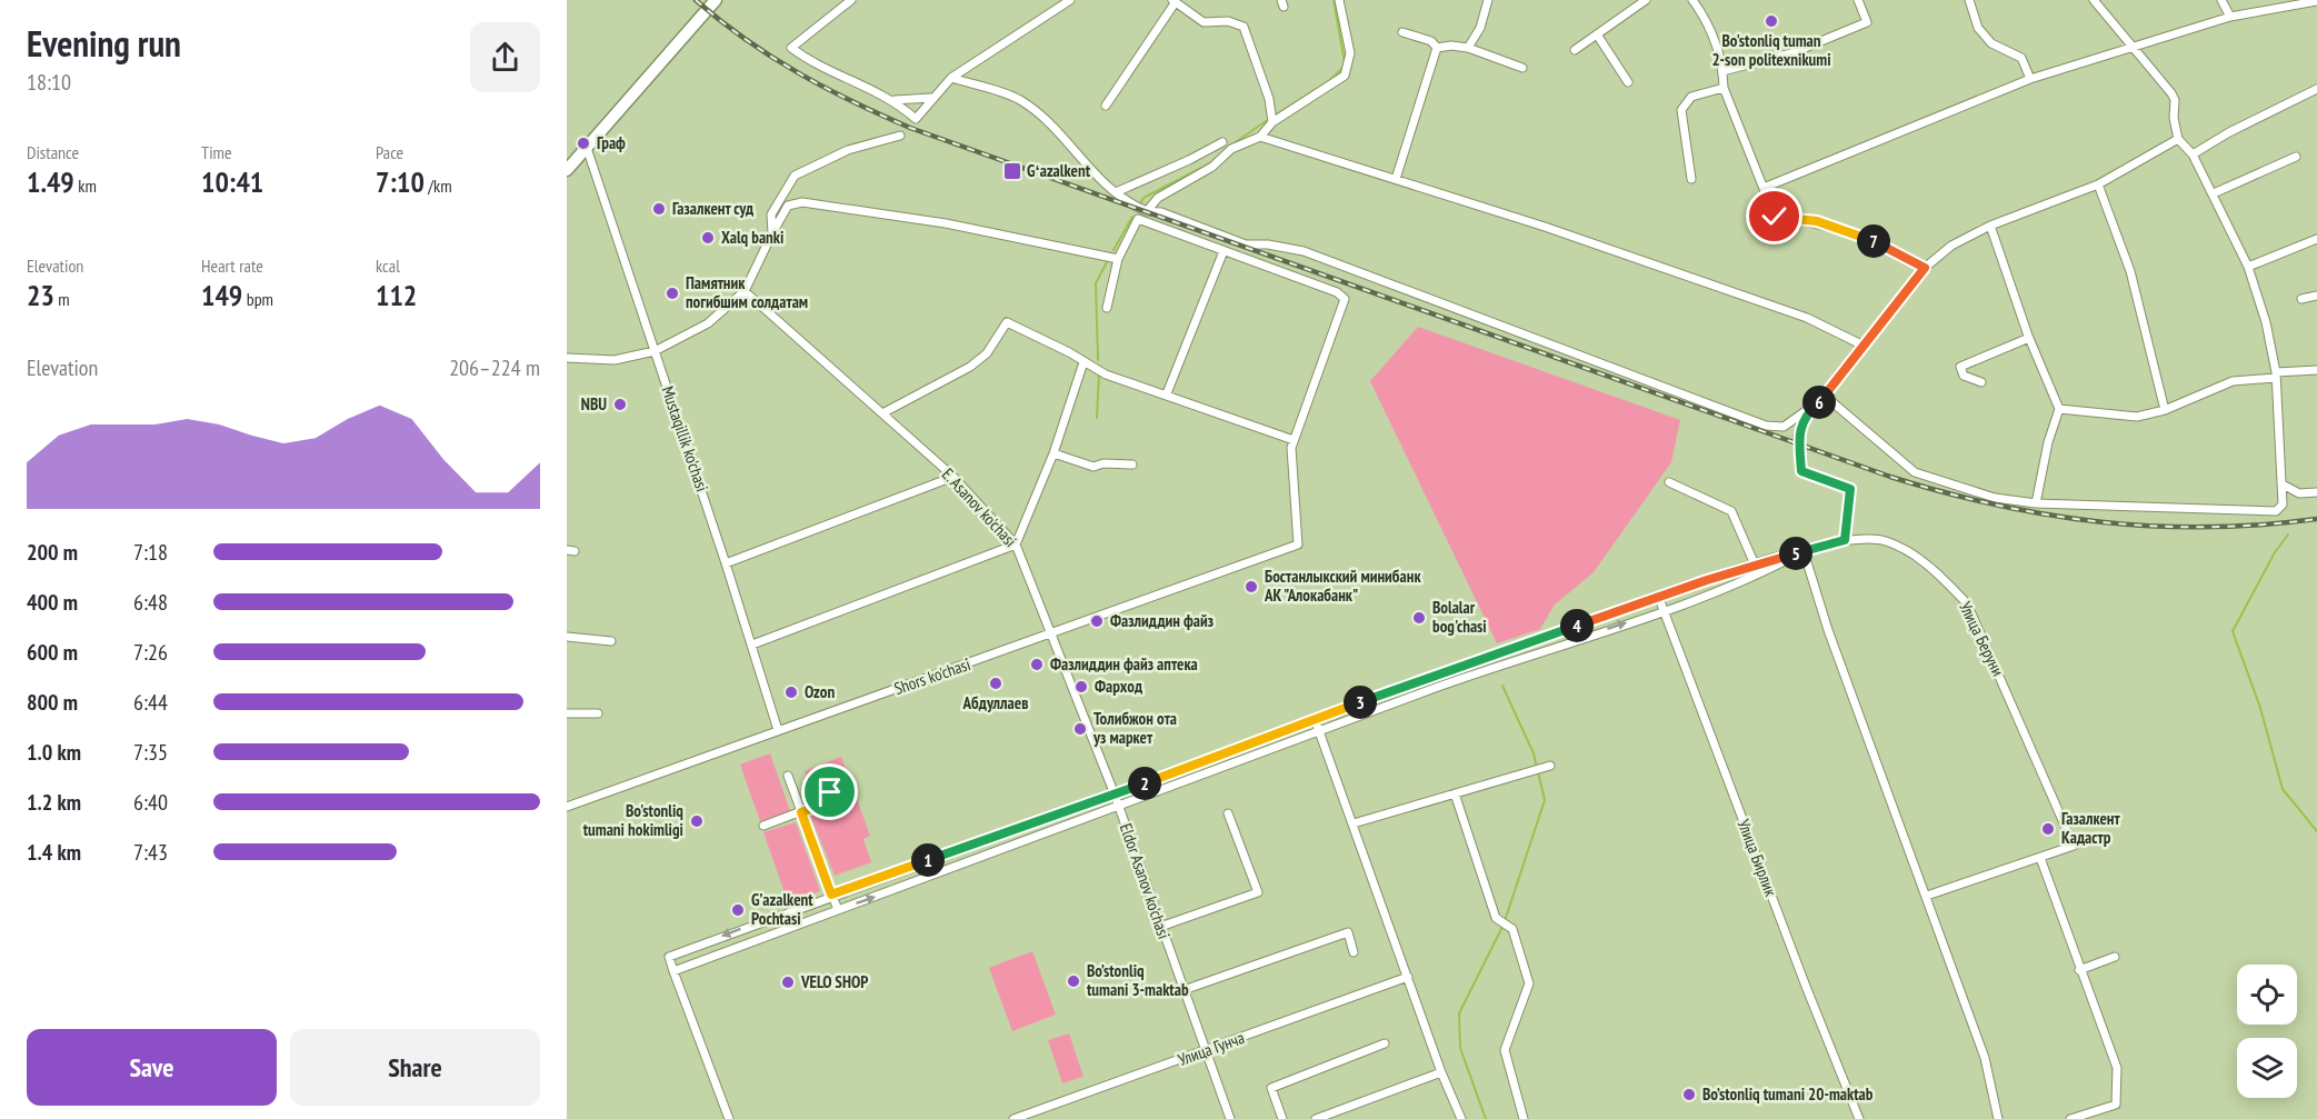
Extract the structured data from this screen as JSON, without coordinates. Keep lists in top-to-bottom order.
{
  "streets": {
    "street": [
      "Mustaqillik ko'chasi",
      "E. Asanov ko'chasi",
      "Улица Беруни",
      "Shors ko'chasi",
      "Улица Бирлик",
      "Eldor Asanov ko'chasi",
      "Улица Гунча"
    ]
  },
  "crossings": [
    ["Mustaqillik ko'chasi", "Shors ko'chasi"],
    ["E. Asanov ko'chasi", "Shors ko'chasi"],
    ["E. Asanov ko'chasi", "Eldor Asanov ko'chasi"],
    ["Eldor Asanov ko'chasi", "Улица Гунча"]
  ],
  "places": {
    "other": [
      "Bo'stonliq tuman 2-son politexnikumi",
      "Граф",
      "Газалкент суд",
      "Xalq banki",
      "Памятник погибшим солдатам",
      "NBU",
      "Бостанлыкский минибанк АК \"Алокабанк\"",
      "Bolalar bog'chasi",
      "Фазлиддин файз",
      "Фазлиддин файз аптека",
      "Абдуллаев",
      "Фарход",
      "Ozon",
      "Толибжон ота уз маркет",
      "Bo'stonliq tumani hokimligi",
      "Газалкент Кадастр",
      "Gʼazalkent Pochtasi",
      "Bo’stonliq tumani 3-maktab",
      "VELO SHOP",
      "Bo’stonliq tumani 20-maktab"
    ],
    "transit": ["Gʻazalkent"]
  },
  "page": {
    "heading": ["Evening run", "18:10"],
    "stats": [
      ["Distance", "1.49 km"],
      ["Time", "10:41"],
      ["Pace", "7:10 /km"],
      ["Elevation", "23 m"],
      ["Heart rate", "149 bpm"],
      ["kcal", "112"]
    ],
    "pins": [
      "7",
      "6",
      "5",
      "4",
      "3",
      "2",
      "1"
    ],
    "chart": ["Elevation", "206–224 m"],
    "list": [
      {
        "name": "200 m",
        "note": "7:18"
      },
      {
        "name": "400 m",
        "note": "6:48"
      },
      {
        "name": "600 m",
        "note": "7:26"
      },
      {
        "name": "800 m",
        "note": "6:44"
      },
      {
        "name": "1.0 km",
        "note": "7:35"
      },
      {
        "name": "1.2 km",
        "note": "6:40"
      },
      {
        "name": "1.4 km",
        "note": "7:43"
      }
    ],
    "buttons": ["Save", "Share"]
  }
}
